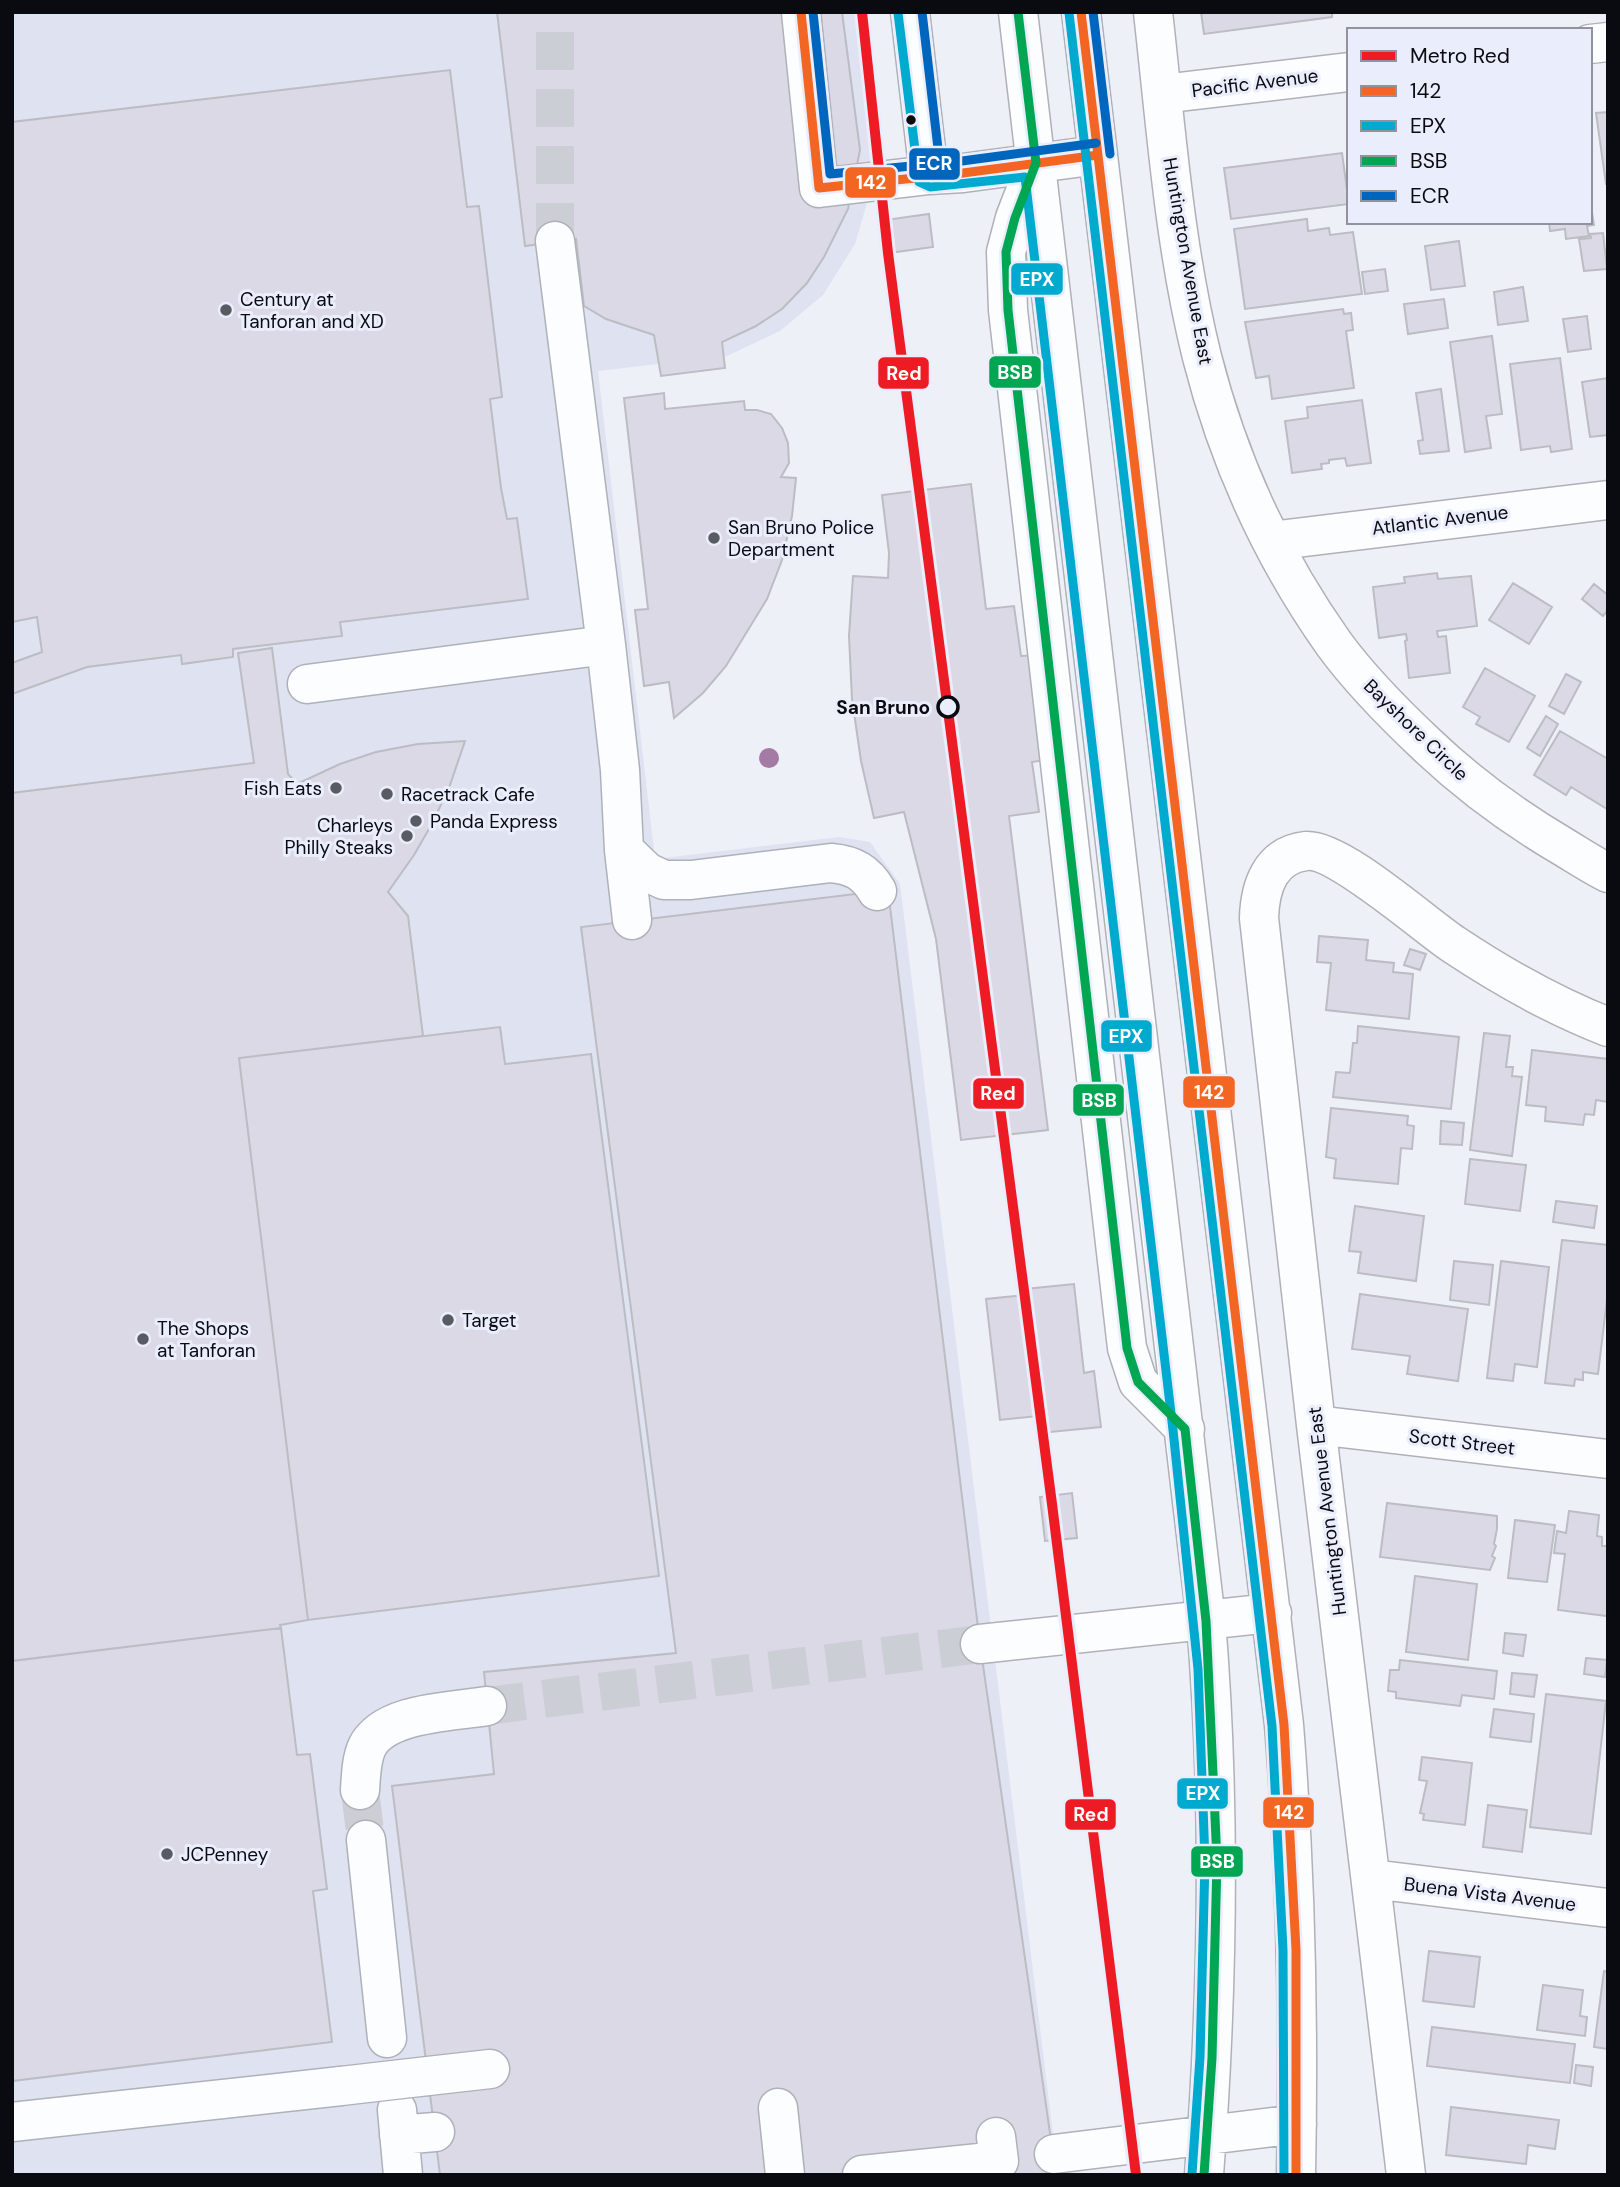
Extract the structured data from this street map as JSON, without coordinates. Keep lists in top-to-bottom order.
{
  "streets": {
    "street": [
      "Pacific Avenue",
      "Huntington Avenue East",
      "Atlantic Avenue",
      "Bayshore Circle",
      "Scott Street",
      "Buena Vista Avenue"
    ]
  },
  "crossings": [
    ["Pacific Avenue", "Huntington Avenue East"],
    ["Huntington Avenue East", "Atlantic Avenue"],
    ["Huntington Avenue East", "Bayshore Circle"],
    ["Huntington Avenue East", "Scott Street"],
    ["Huntington Avenue East", "Buena Vista Avenue"],
    ["Atlantic Avenue", "Bayshore Circle"]
  ],
  "places": [
    "Century at Tanforan and XD",
    "San Bruno Police Department",
    "San Bruno",
    "Fish Eats",
    "Racetrack Cafe",
    "Panda Express",
    "Charleys Philly Steaks",
    "Target",
    "The Shops at Tanforan",
    "JCPenney"
  ],
  "lines": [
    "metro line Red",
    "transit line 142",
    "transit line BSB",
    "transit line ECR",
    "transit line EPX"
  ],
  "legend": [
    "Metro Red",
    "142",
    "EPX",
    "BSB",
    "ECR"
  ]
}
